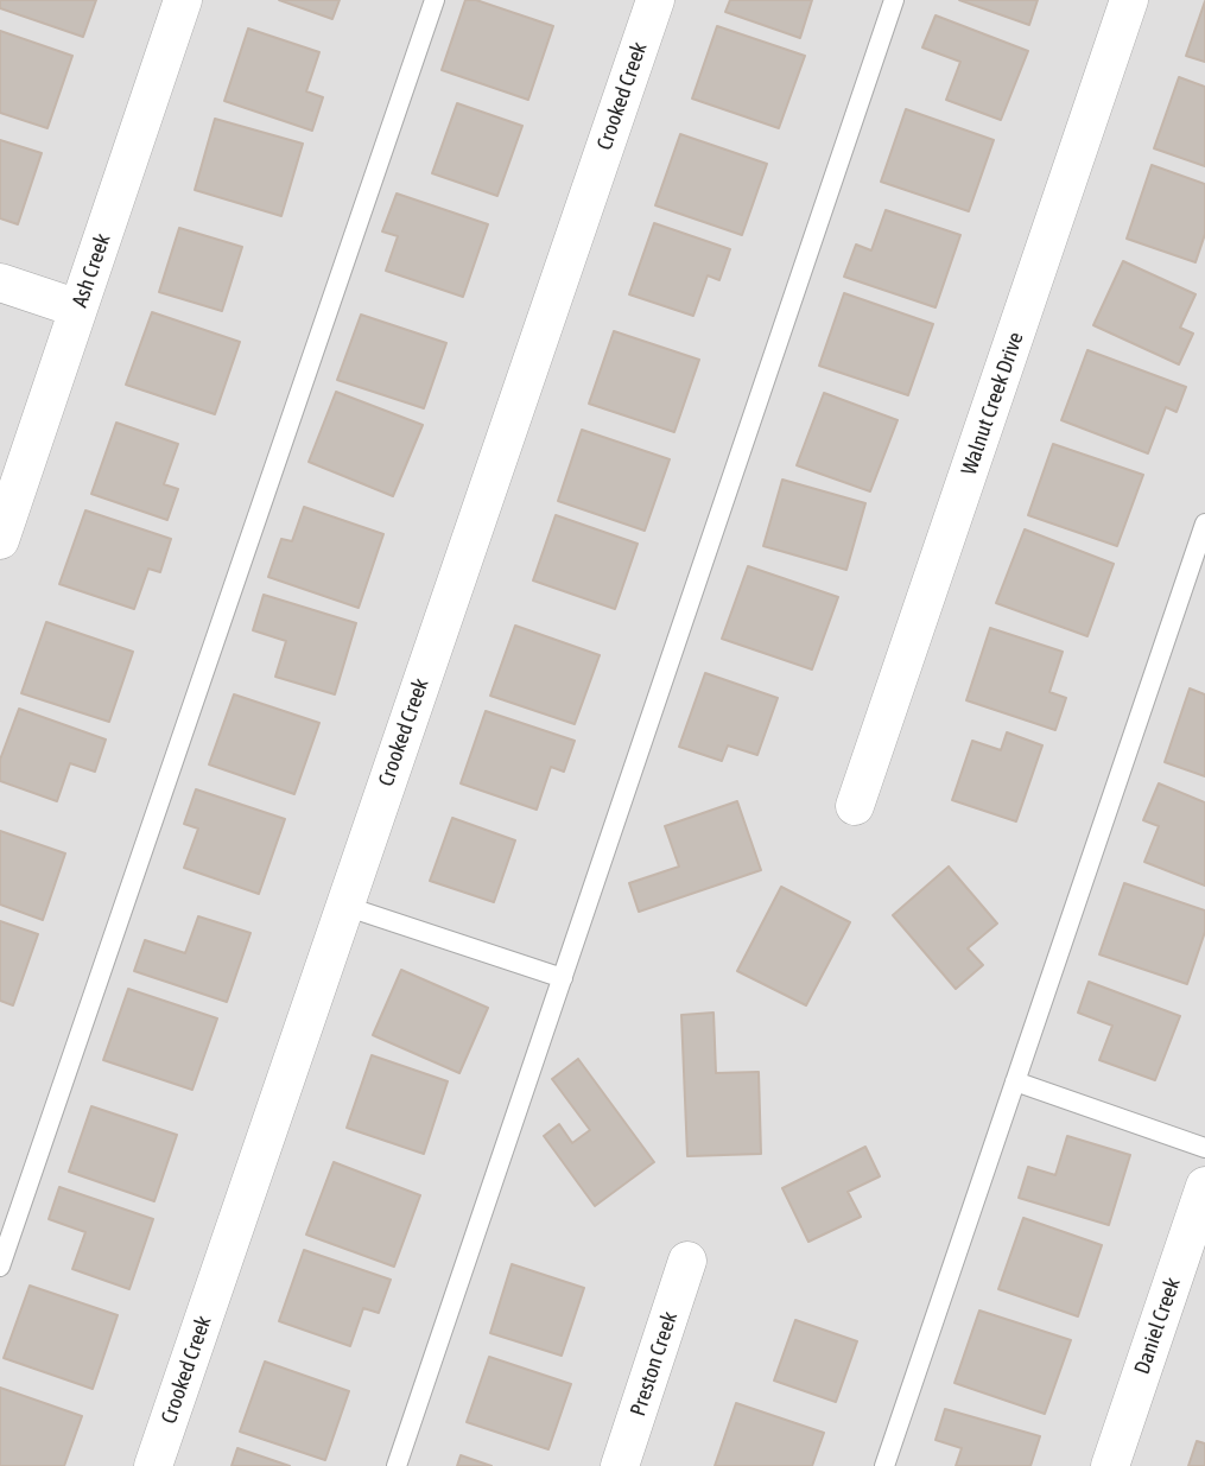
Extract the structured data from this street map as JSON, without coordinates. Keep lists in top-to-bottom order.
{
  "streets": {
    "street": [
      "Crooked Creek",
      "Ash Creek",
      "Walnut Creek Drive",
      "Daniel Creek",
      "Preston Creek"
    ]
  }
}
